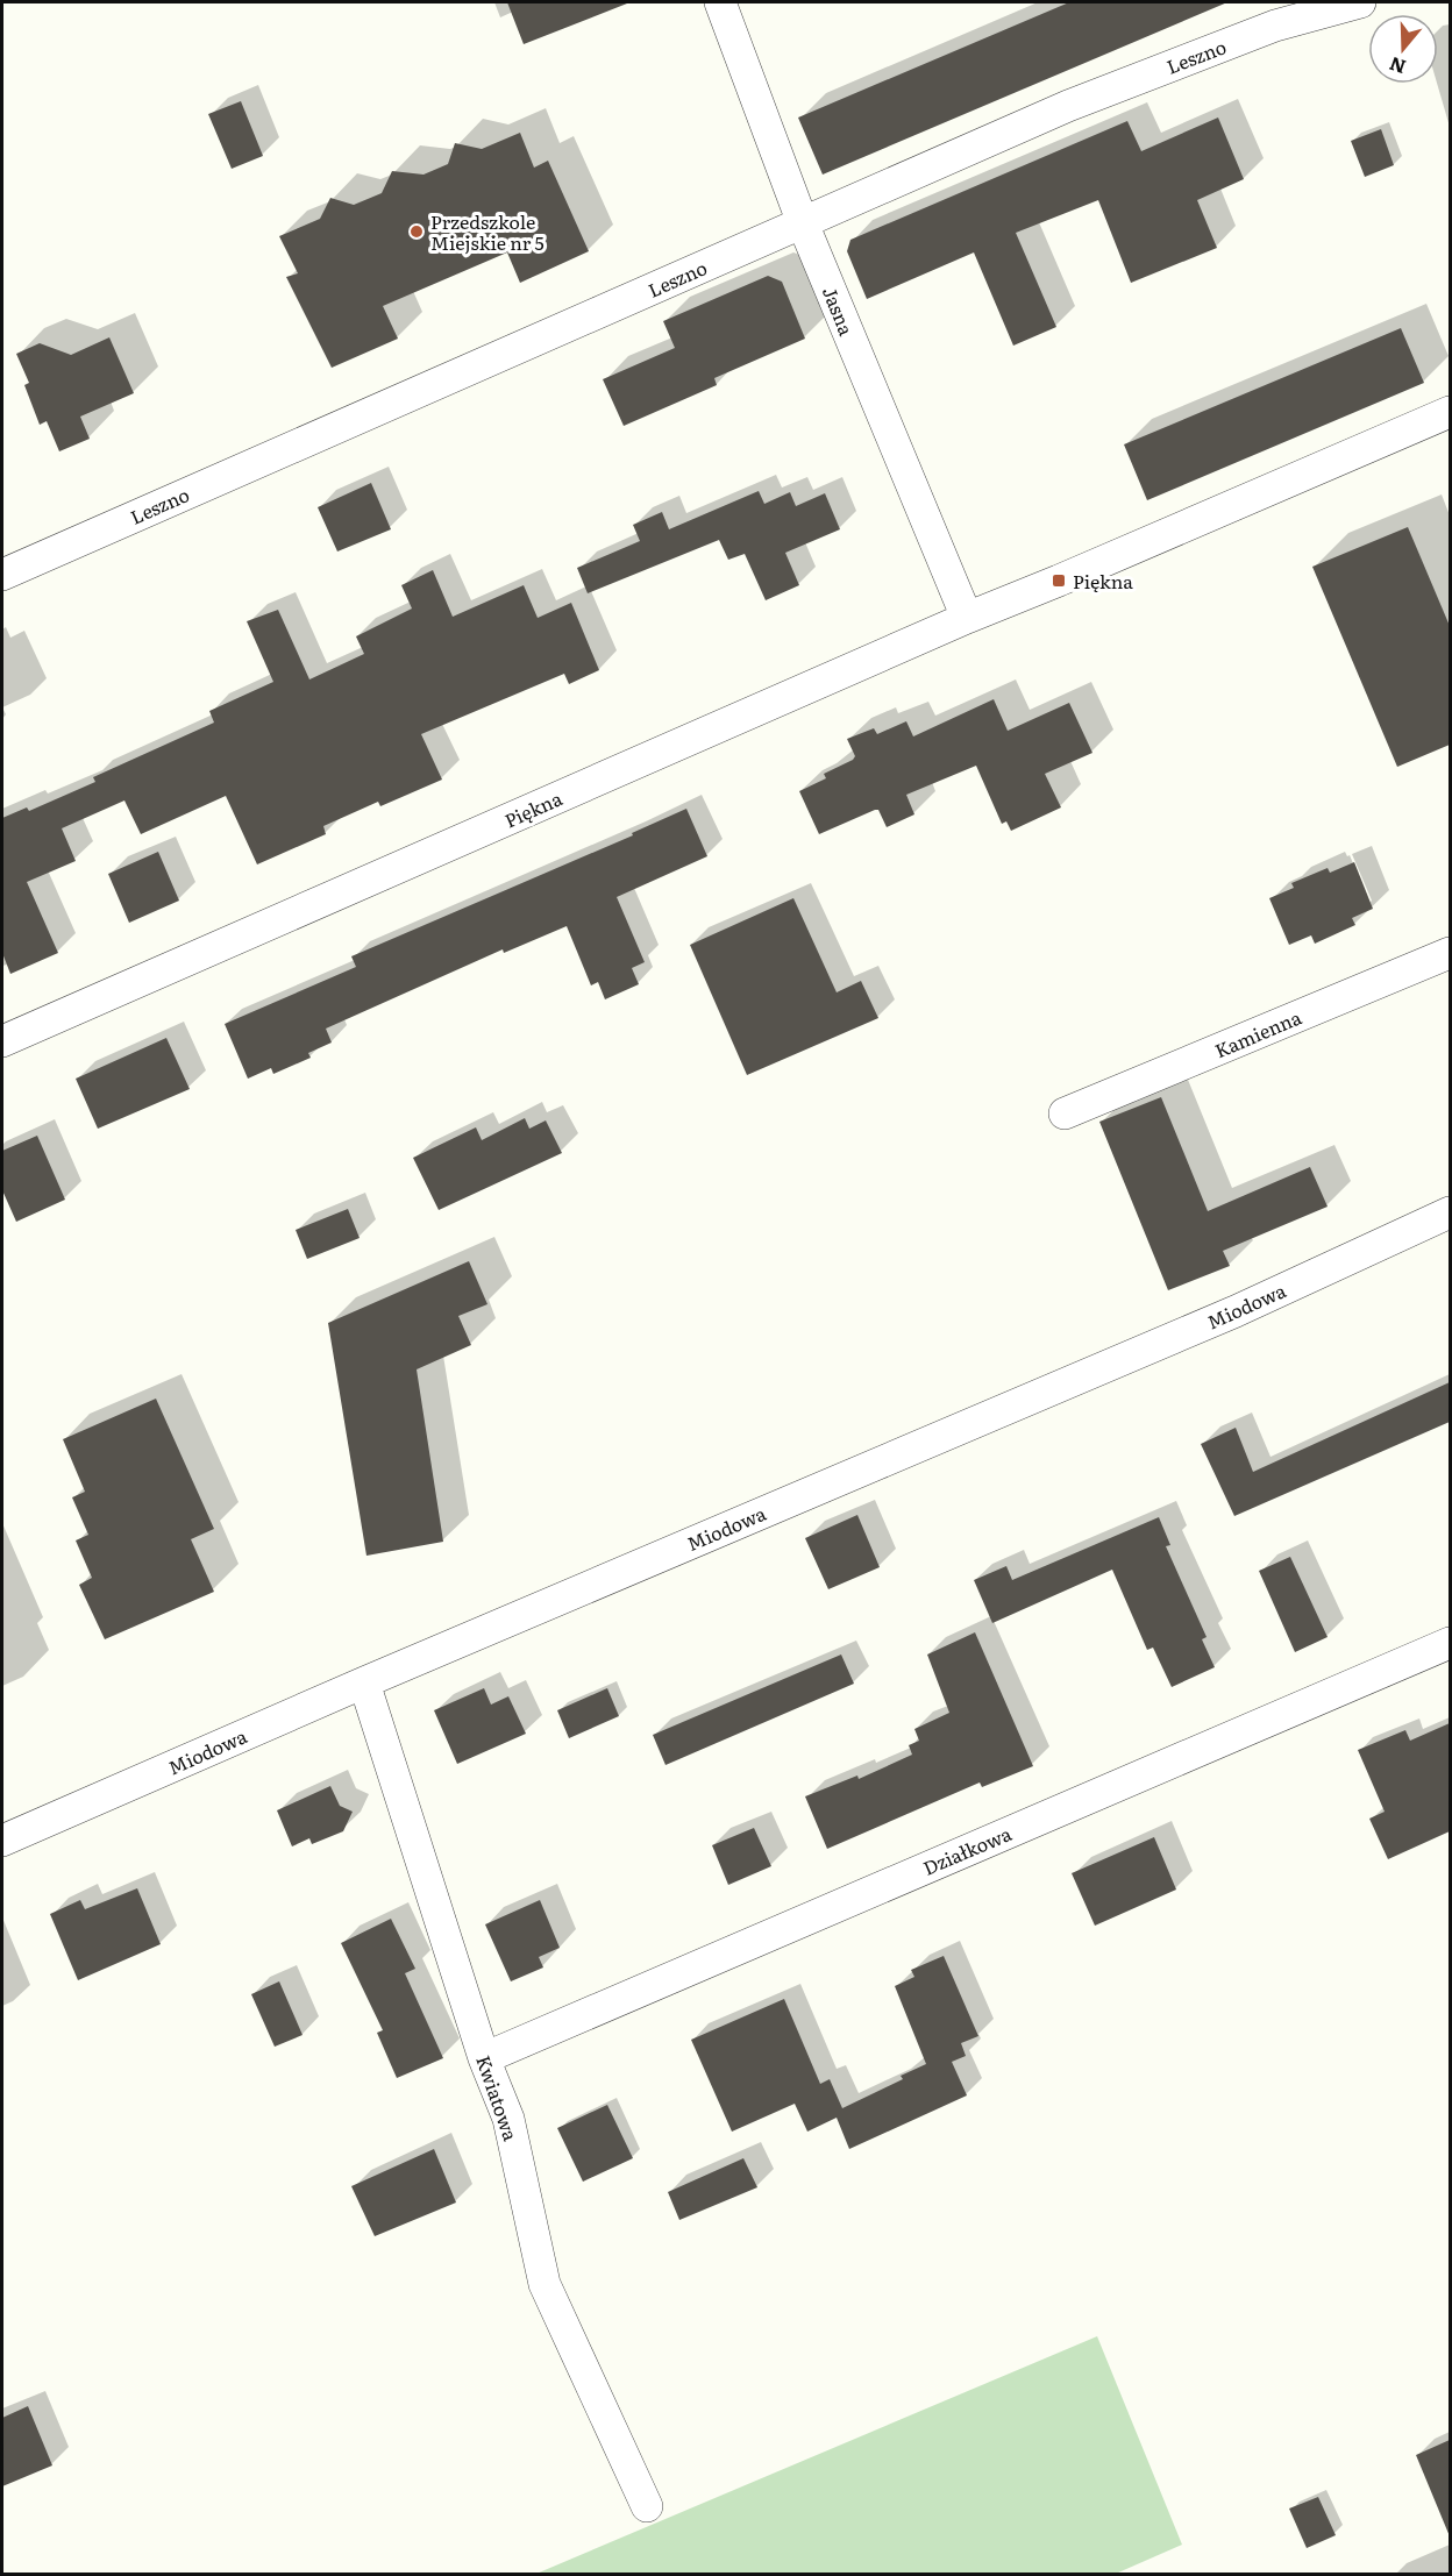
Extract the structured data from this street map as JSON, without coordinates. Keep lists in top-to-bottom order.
{
  "streets": {
    "street": [
      "Leszno",
      "Jasna",
      "Piękna",
      "Kamienna",
      "Miodowa",
      "Działkowa",
      "Kwiatowa"
    ]
  },
  "crossings": [
    ["Leszno", "Jasna"],
    ["Jasna", "Piękna"],
    ["Miodowa", "Kwiatowa"],
    ["Działkowa", "Kwiatowa"]
  ],
  "places": {
    "other": ["Przedszkole Miejskie nr 5"],
    "transit": ["Piękna"]
  },
  "north": "bottom"
}
